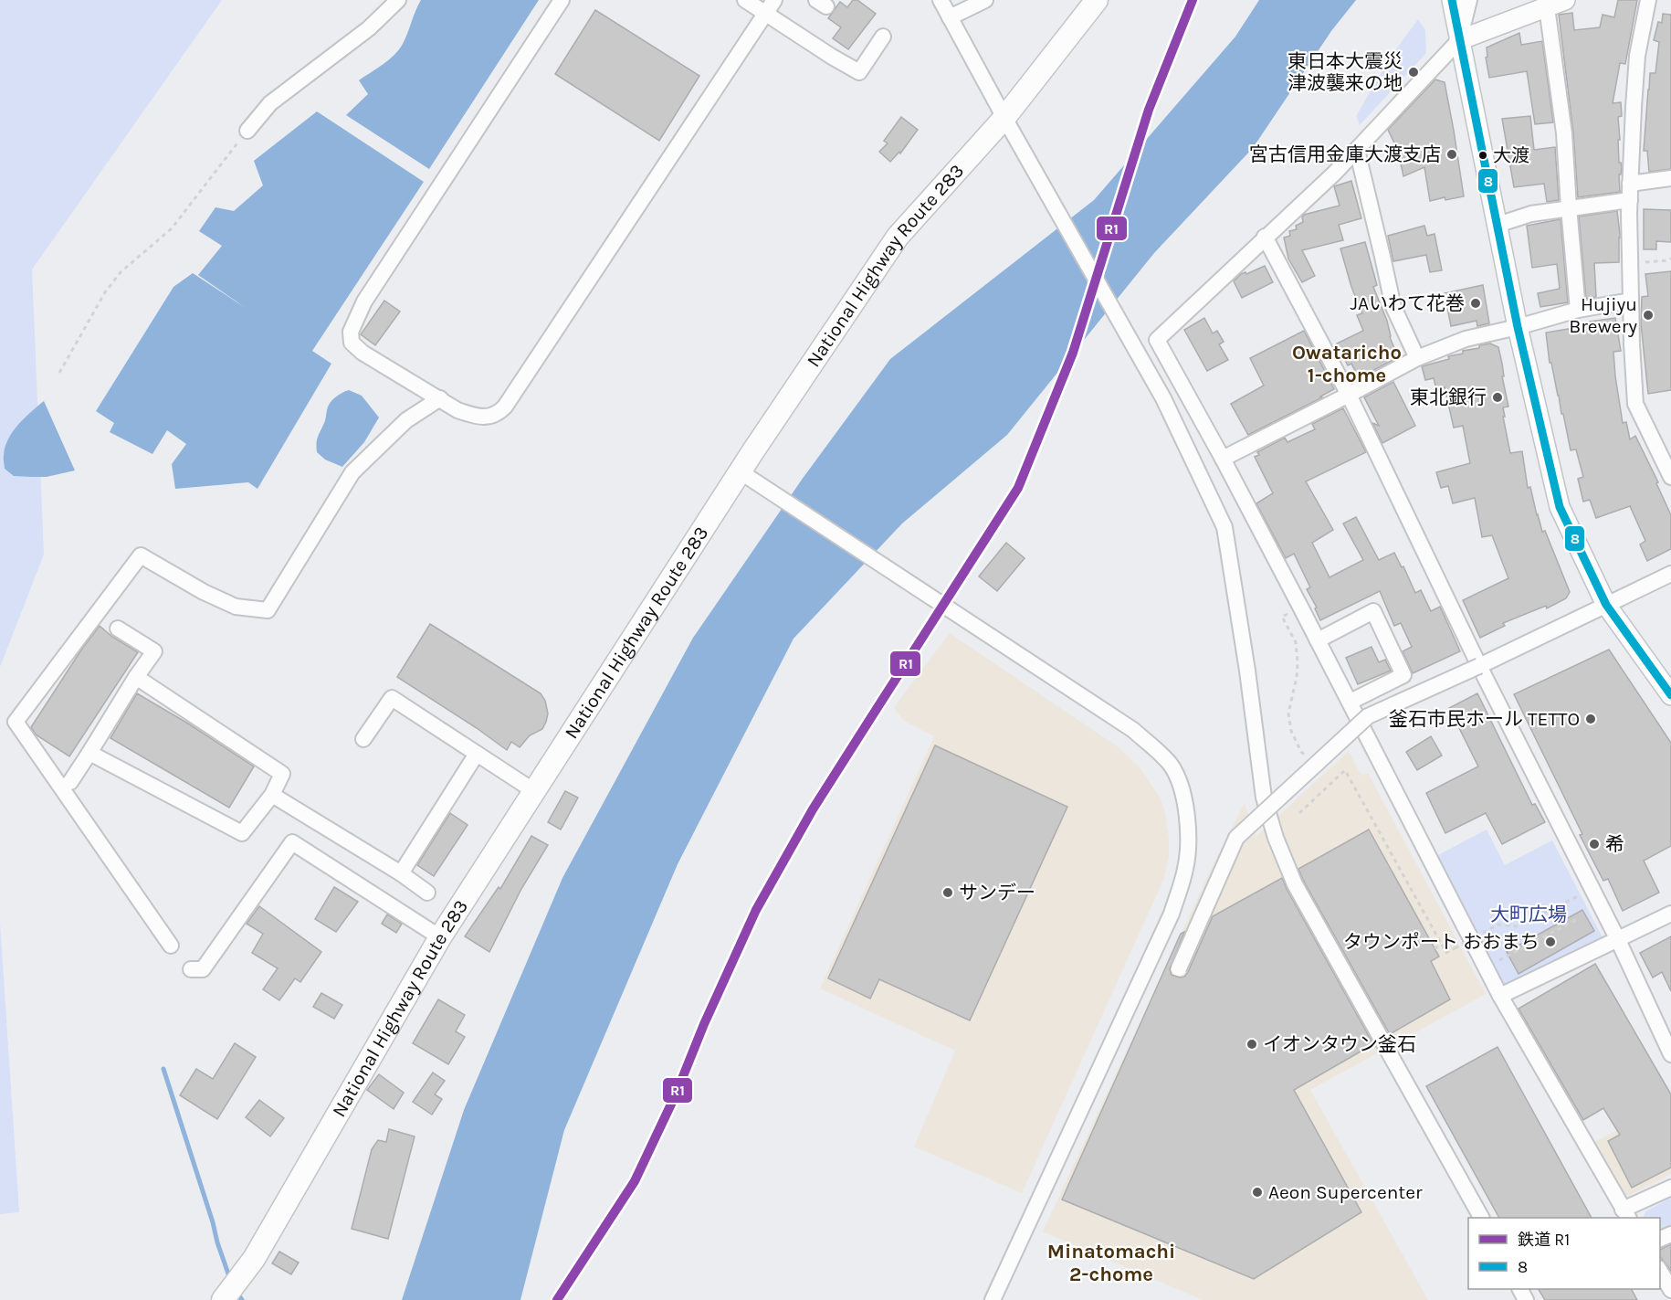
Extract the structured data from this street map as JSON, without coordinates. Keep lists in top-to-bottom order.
{
  "streets": {
    "highway": ["National Highway Route 283"]
  },
  "districts": ["Owataricho 1-chome", "Minatomachi 2-chome"],
  "parks": ["大町広場"],
  "places": [
    "東日本大震災 津波襲来の地",
    "宮古信用金庫大渡支店",
    "大渡",
    "JAいわて花巻",
    "Hujiyu Brewery",
    "東北銀行",
    "釜石市民ホール TETTO",
    "希",
    "サンデー",
    "タウンポート おおまち",
    "イオンタウン釜石",
    "Aeon Supercenter"
  ],
  "lines": ["rail line R1", "transit line 8"],
  "legend": ["鉄道 R1", "8"]
}
